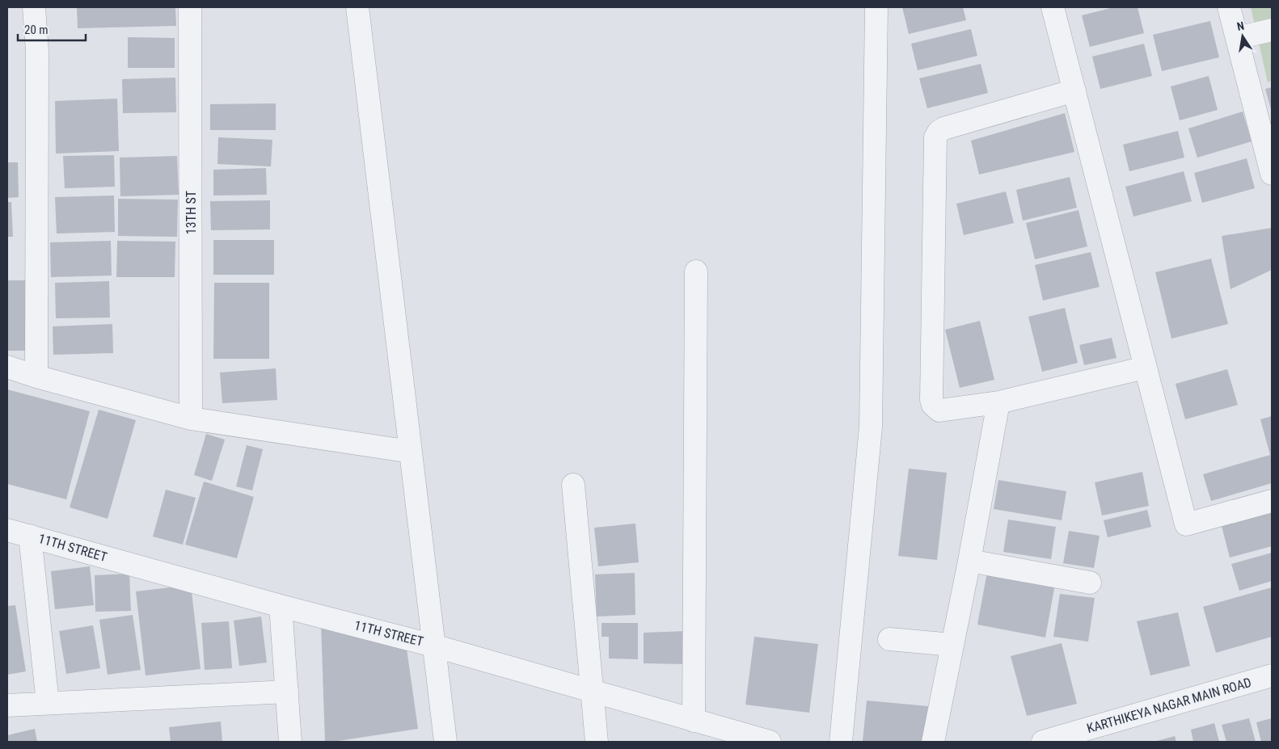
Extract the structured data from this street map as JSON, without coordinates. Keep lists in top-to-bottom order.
{
  "streets": {
    "street": ["13TH ST", "11TH STREET", "KARTHIKEYA NAGAR MAIN ROAD"]
  },
  "scale_bar": "20 m",
  "north": "top"
}
